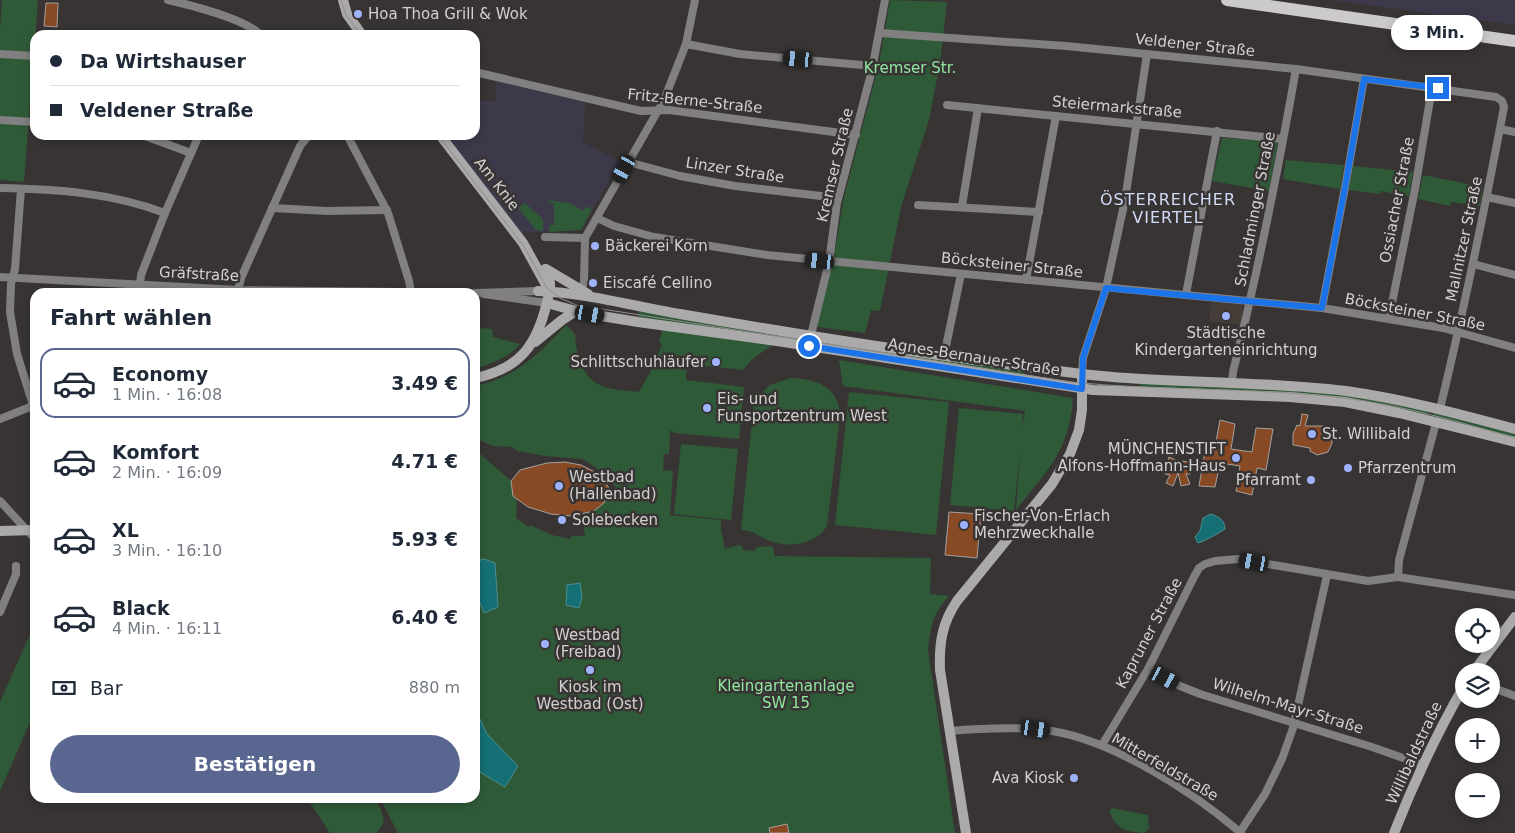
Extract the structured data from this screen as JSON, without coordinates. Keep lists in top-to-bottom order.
{
  "streets": {
    "main road": ["Am Knie", "Agnes-Bernauer-Straße", "Willibaldstraße"],
    "street": [
      "Veldener Straße",
      "Fritz-Berne-Straße",
      "Steiermarkstraße",
      "Kremser Straße",
      "Linzer Straße",
      "Ossiacher Straße",
      "Schladminger Straße",
      "Mallnitzer Straße",
      "Böcksteiner Straße",
      "Gräfstraße",
      "Kapruner Straße",
      "Wilhelm-Mayr-Straße",
      "Mitterfeldstraße"
    ]
  },
  "crossings": [
    ["Veldener Straße", "Kremser Straße"],
    ["Veldener Straße", "Ossiacher Straße"],
    ["Veldener Straße", "Schladminger Straße"],
    ["Veldener Straße", "Mallnitzer Straße"],
    ["Fritz-Berne-Straße", "Kremser Straße"],
    ["Steiermarkstraße", "Schladminger Straße"],
    ["Kremser Straße", "Linzer Straße"],
    ["Kremser Straße", "Böcksteiner Straße"],
    ["Kremser Straße", "Agnes-Bernauer-Straße"],
    ["Am Knie", "Agnes-Bernauer-Straße"],
    ["Ossiacher Straße", "Böcksteiner Straße"],
    ["Schladminger Straße", "Böcksteiner Straße"],
    ["Schladminger Straße", "Agnes-Bernauer-Straße"],
    ["Mallnitzer Straße", "Böcksteiner Straße"],
    ["Mallnitzer Straße", "Agnes-Bernauer-Straße"],
    ["Kapruner Straße", "Wilhelm-Mayr-Straße"],
    ["Kapruner Straße", "Mitterfeldstraße"],
    ["Wilhelm-Mayr-Straße", "Willibaldstraße"]
  ],
  "districts": ["ÖSTERREICHER VIERTEL"],
  "parks": ["Kremser Str.", "Kleingartenanlage SW 15"],
  "places": [
    "Hoa Thoa Grill & Wok",
    "Bäckerei Korn",
    "Eiscafé Cellino",
    "Städtische Kindergarteneinrichtung",
    "Schlittschuhläufer",
    "Eis- und Funsportzentrum West",
    "St. Willibald",
    "MÜNCHENSTIFT Alfons-Hoffmann-Haus",
    "Pfarrzentrum",
    "Pfarramt",
    "Westbad (Hallenbad)",
    "Solebecken",
    "Fischer-Von-Erlach Mehrzweckhalle",
    "Westbad (Freibad)",
    "Kiosk im Westbad (Ost)",
    "Ava Kiosk"
  ],
  "page": {
    "bubble": "3 Min.",
    "banner": ["Da Wirtshauser", "Veldener Straße"],
    "heading": "Fahrt wählen",
    "list": [
      {
        "name": "Economy",
        "note": "1 Min. · 16:08",
        "value": "3.49 €"
      },
      {
        "name": "Komfort",
        "note": "2 Min. · 16:09",
        "value": "4.71 €"
      },
      {
        "name": "XL",
        "note": "3 Min. · 16:10",
        "value": "5.93 €"
      },
      {
        "name": "Black",
        "note": "4 Min. · 16:11",
        "value": "6.40 €"
      }
    ],
    "map_buttons": ["+", "−"],
    "pay": ["Bar", "880 m"],
    "buttons": "Bestätigen"
  }
}
